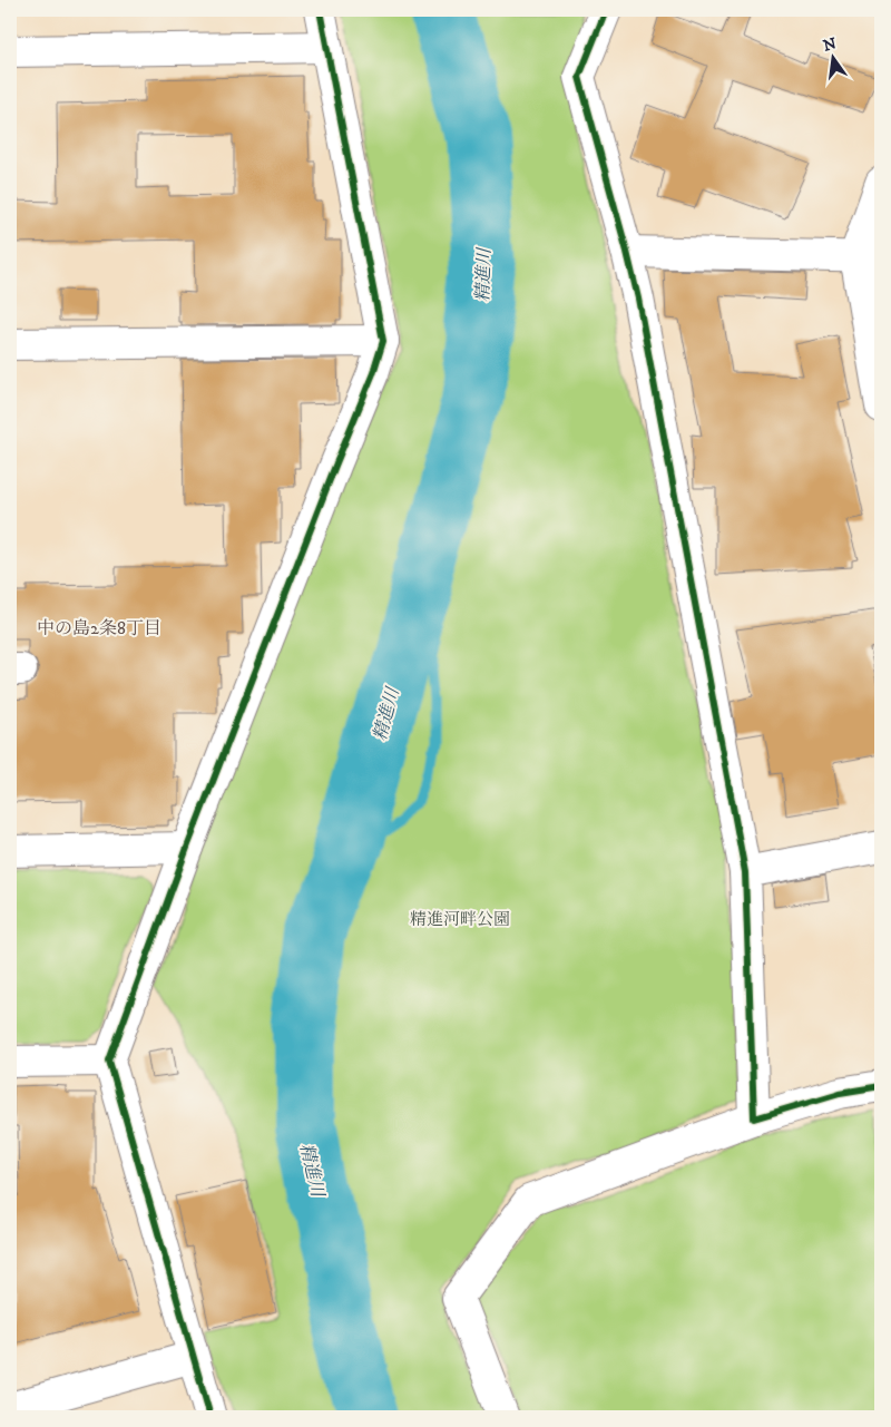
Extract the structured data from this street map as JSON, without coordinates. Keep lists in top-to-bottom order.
{
  "districts": ["中の島2条8丁目"],
  "water": ["精進川"],
  "parks": ["精進河畔公園"],
  "north": "top"
}
